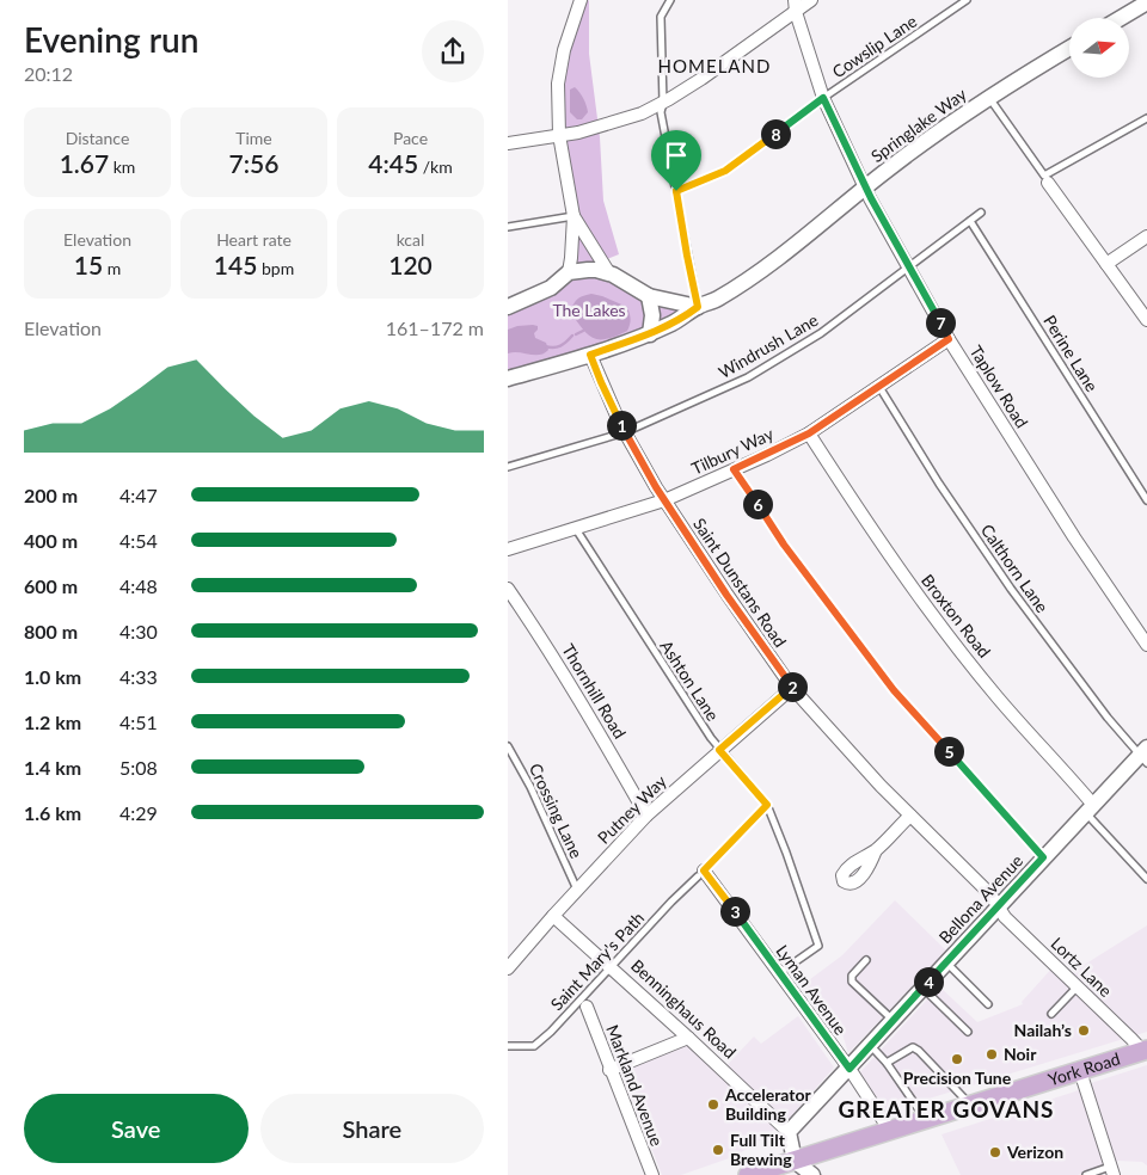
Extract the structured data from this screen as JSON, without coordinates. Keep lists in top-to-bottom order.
{
  "streets": {
    "main road": ["York Road"],
    "street": [
      "Springlake Way",
      "Taplow Road",
      "Tilbury Way",
      "Saint Dunstans Road",
      "Broxton Road",
      "Thornhill Road",
      "Putney Way",
      "Bellona Avenue",
      "Lortz Lane",
      "Lyman Avenue",
      "Benninghaus Road",
      "Markland Avenue"
    ],
    "lane": [
      "Cowslip Lane",
      "Windrush Lane",
      "Perine Lane",
      "Calthorn Lane",
      "Ashton Lane",
      "Crossing Lane",
      "Saint Mary's Path"
    ]
  },
  "crossings": [
    ["Cowslip Lane", "Taplow Road"],
    ["Springlake Way", "Taplow Road"],
    ["Springlake Way", "Saint Dunstans Road"],
    ["Windrush Lane", "Perine Lane"],
    ["Windrush Lane", "Taplow Road"],
    ["Windrush Lane", "Saint Dunstans Road"],
    ["Taplow Road", "Tilbury Way"],
    ["Tilbury Way", "Calthorn Lane"],
    ["Tilbury Way", "Saint Dunstans Road"],
    ["Tilbury Way", "Broxton Road"],
    ["Tilbury Way", "Ashton Lane"],
    ["Calthorn Lane", "Bellona Avenue"],
    ["Saint Dunstans Road", "Putney Way"],
    ["Saint Dunstans Road", "Bellona Avenue"],
    ["Saint Dunstans Road", "Lortz Lane"],
    ["Broxton Road", "Bellona Avenue"],
    ["Ashton Lane", "Putney Way"],
    ["Ashton Lane", "Saint Mary's Path"],
    ["Ashton Lane", "Lyman Avenue"],
    ["Thornhill Road", "Putney Way"],
    ["Putney Way", "Crossing Lane"],
    ["Putney Way", "Benninghaus Road"],
    ["Bellona Avenue", "Lortz Lane"],
    ["Bellona Avenue", "Lyman Avenue"],
    ["Bellona Avenue", "Benninghaus Road"],
    ["Saint Mary's Path", "Lyman Avenue"],
    ["Saint Mary's Path", "Benninghaus Road"],
    ["Lortz Lane", "York Road"],
    ["Lyman Avenue", "York Road"]
  ],
  "districts": ["HOMELAND", "GREATER GOVANS"],
  "parks": ["The Lakes"],
  "places": [
    "Nailah’s",
    "Noir",
    "Precision Tune",
    "Accelerator Building",
    "Full Tilt Brewing",
    "Verizon"
  ],
  "north": "right",
  "page": {
    "heading": ["Evening run", "20:12"],
    "stats": [
      ["Distance", "1.67 km"],
      ["Time", "7:56"],
      ["Pace", "4:45 /km"],
      ["Elevation", "15 m"],
      ["Heart rate", "145 bpm"],
      ["kcal", "120"]
    ],
    "pins": [
      "8",
      "7",
      "1",
      "6",
      "2",
      "5",
      "3",
      "4"
    ],
    "chart": ["Elevation", "161–172 m"],
    "list": [
      {
        "name": "200 m",
        "note": "4:47"
      },
      {
        "name": "400 m",
        "note": "4:54"
      },
      {
        "name": "600 m",
        "note": "4:48"
      },
      {
        "name": "800 m",
        "note": "4:30"
      },
      {
        "name": "1.0 km",
        "note": "4:33"
      },
      {
        "name": "1.2 km",
        "note": "4:51"
      },
      {
        "name": "1.4 km",
        "note": "5:08"
      },
      {
        "name": "1.6 km",
        "note": "4:29"
      }
    ],
    "buttons": ["Save", "Share"]
  }
}
